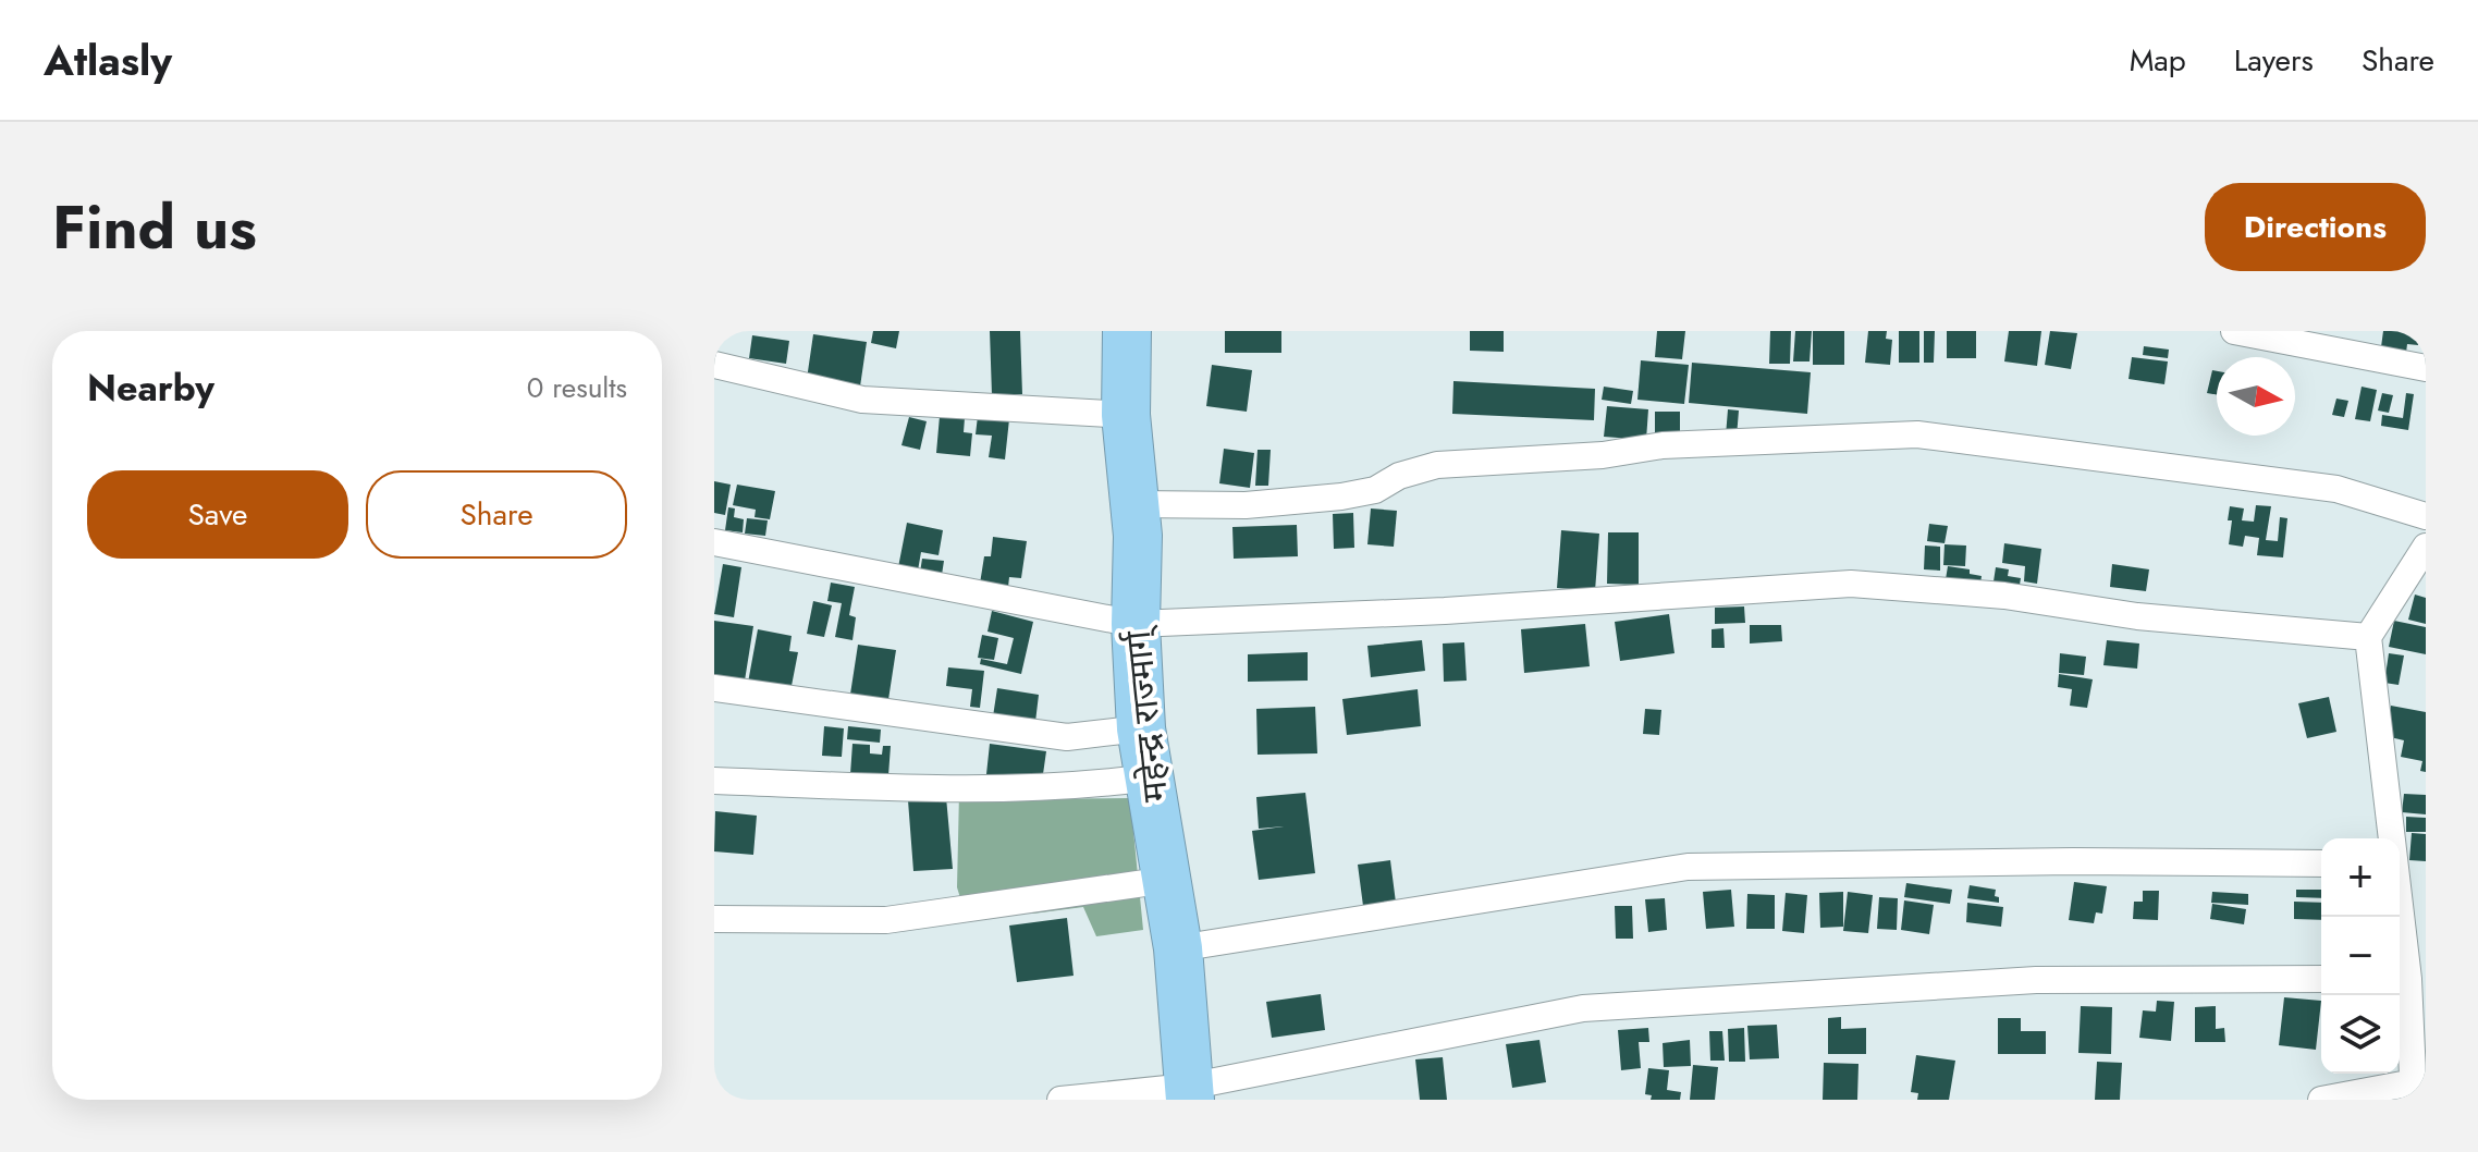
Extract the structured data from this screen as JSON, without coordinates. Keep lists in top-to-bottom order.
{
  "streets": {
    "highway": ["महेन्द्र राज्मार्ग्"]
  },
  "north": "right",
  "page": {
    "header": "Atlasly",
    "nav": ["Map", "Layers", "Share"],
    "title": "Find us",
    "buttons": [
      "Directions",
      ["Save", "Share"]
    ],
    "heading": ["Nearby", "0 results"],
    "map_buttons": ["+", "−"]
  }
}
